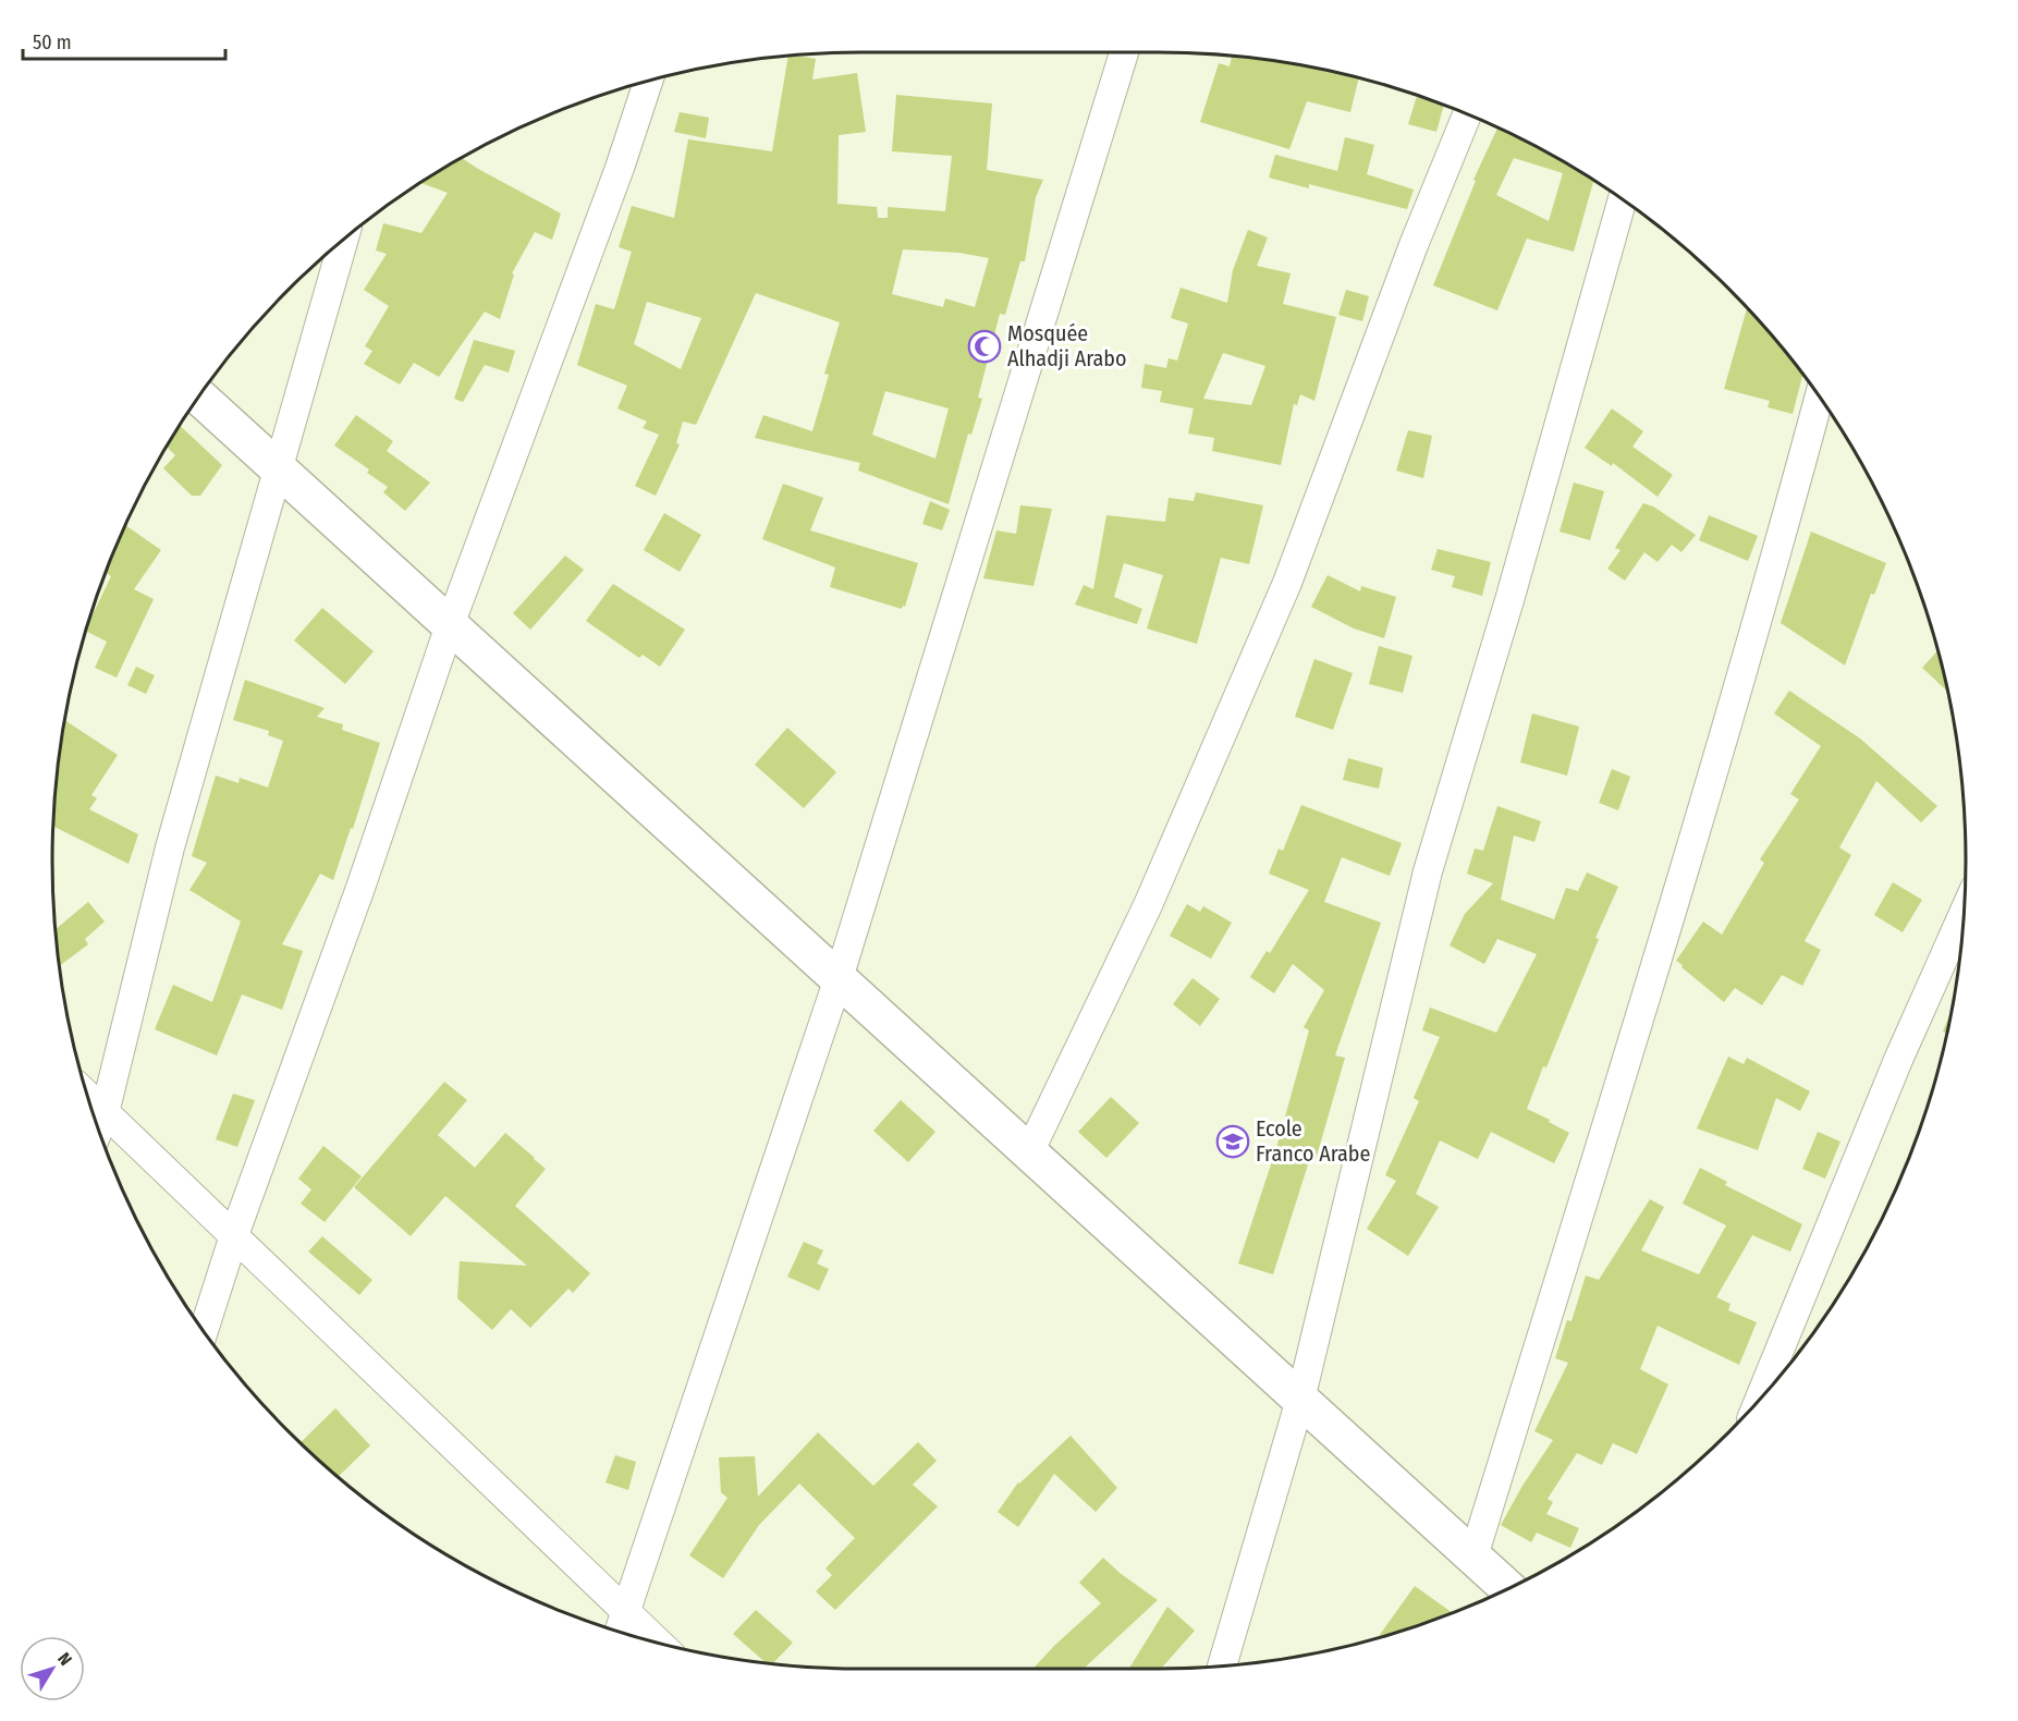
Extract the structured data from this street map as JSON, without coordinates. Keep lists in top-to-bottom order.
{
  "places": {
    "mosque": ["Mosquée Alhadji Arabo"],
    "school or university": ["Ecole Franco Arabe"]
  },
  "scale_bar": "50 m",
  "north": "top right"
}
